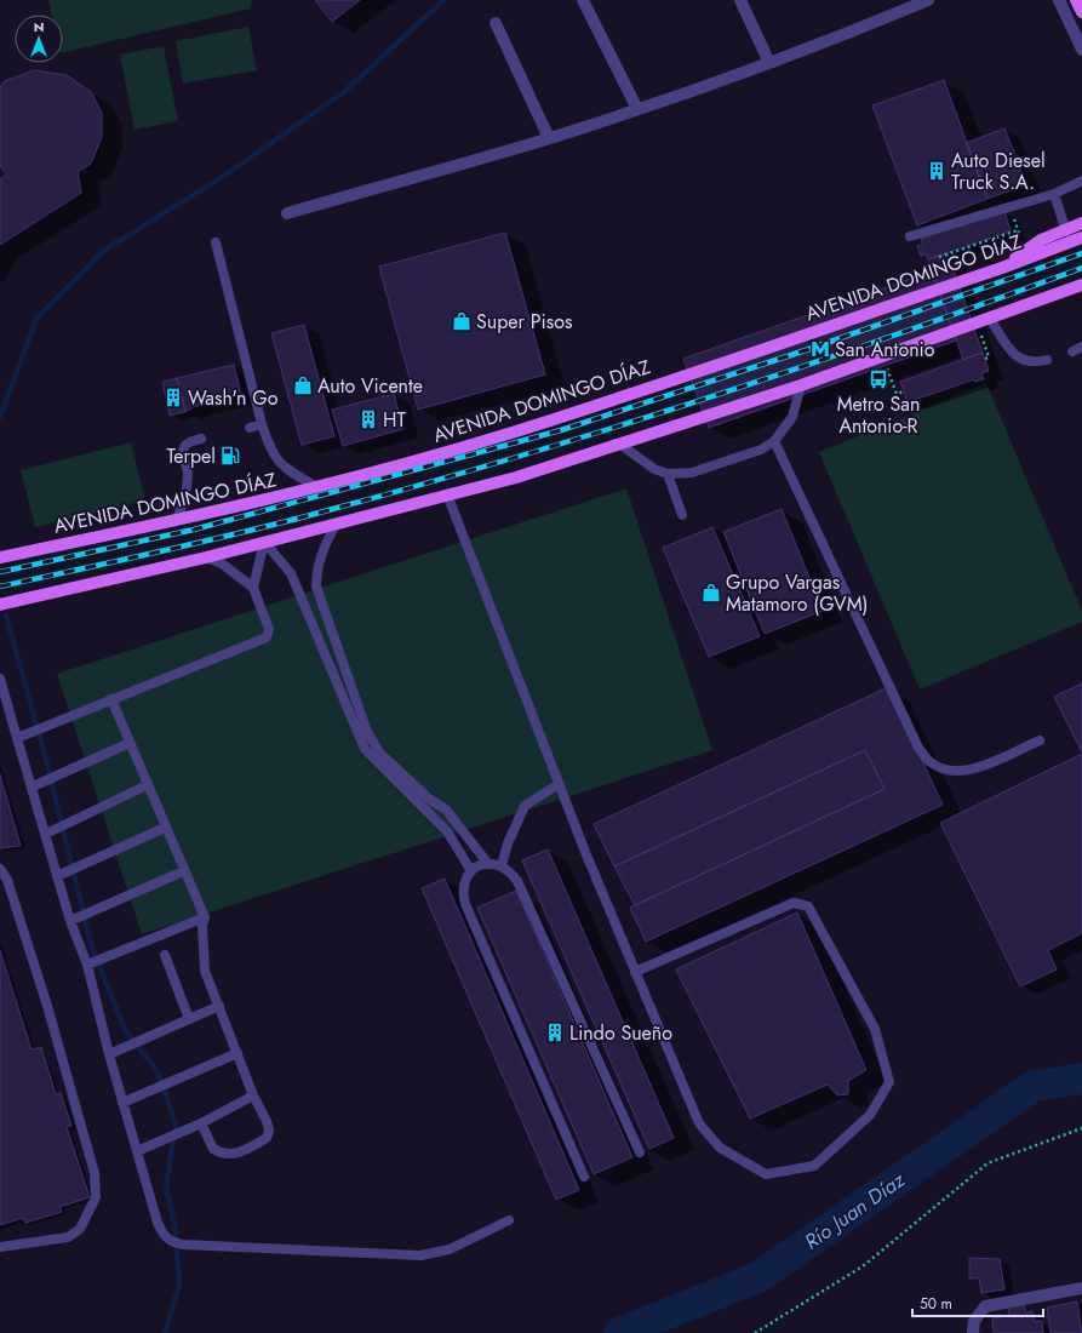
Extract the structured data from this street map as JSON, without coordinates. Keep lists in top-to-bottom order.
{
  "streets": {
    "main road": ["AVENIDA DOMINGO DÍAZ"]
  },
  "water": ["Río Juan Díaz"],
  "places": {
    "building": [
      "Auto Diesel Truck S.A.",
      "Wash'n Go",
      "HT",
      "Lindo Sueño"
    ],
    "shop": ["Super Pisos", "Auto Vicente", "Grupo Vargas Matamoro (GVM)"],
    "metro station": ["San Antonio"],
    "bus stop": ["Metro San Antonio-R"],
    "fuel station": ["Terpel"]
  },
  "scale_bar": "50 m",
  "north": "top"
}
